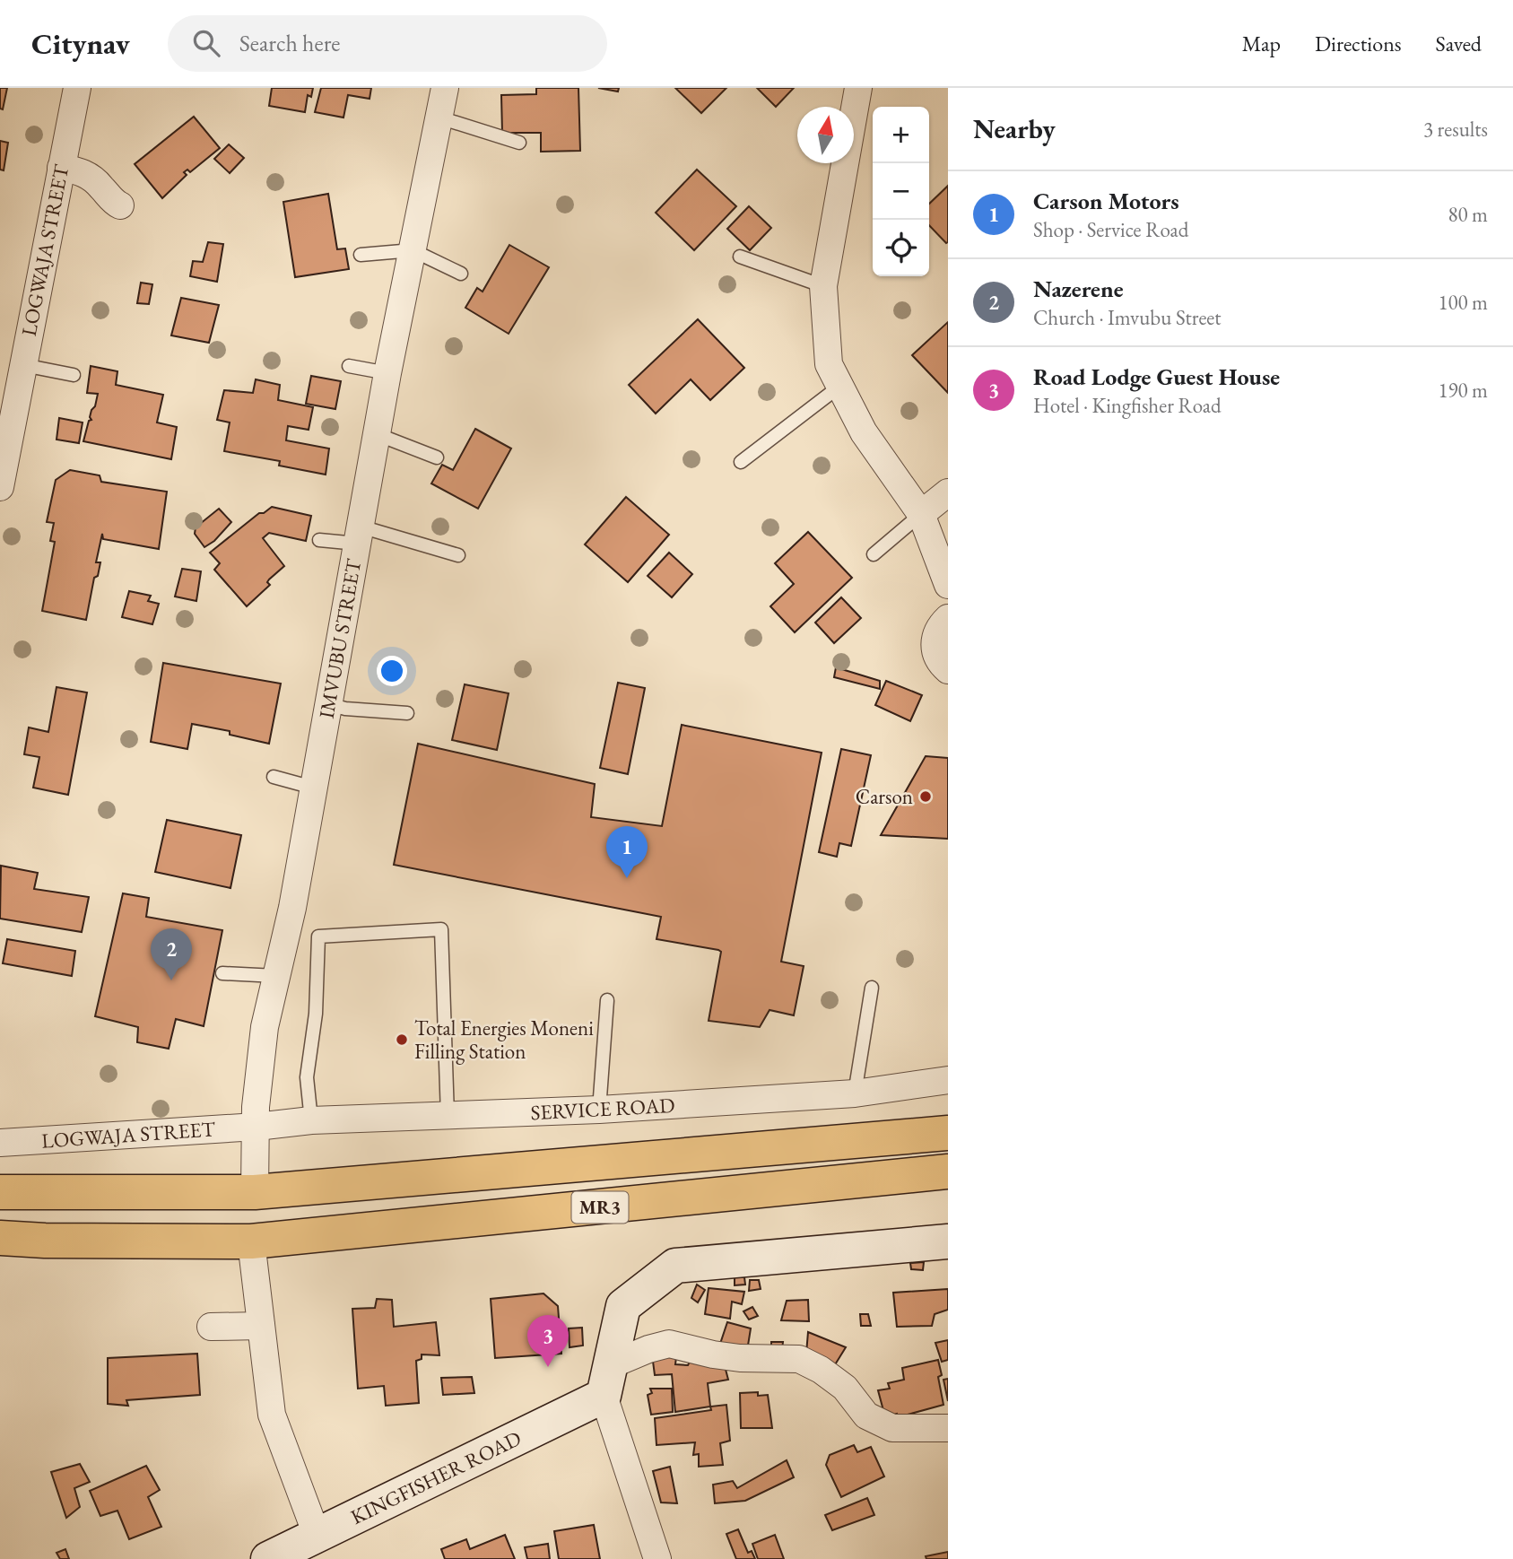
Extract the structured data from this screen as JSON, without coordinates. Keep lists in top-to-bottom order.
{
  "streets": {
    "highway": ["MR3"],
    "street": [
      "LOGWAJA STREET",
      "IMVUBU STREET",
      "SERVICE ROAD",
      "KINGFISHER ROAD"
    ]
  },
  "crossings": [
    ["LOGWAJA STREET", "IMVUBU STREET"],
    ["LOGWAJA STREET", "SERVICE ROAD"],
    ["IMVUBU STREET", "SERVICE ROAD"],
    ["IMVUBU STREET", "MR3"]
  ],
  "places": ["Carson", "Total Energies Moneni Filling Station"],
  "north": "top",
  "page": {
    "header": "Citynav",
    "search": "Search here",
    "nav": ["Map", "Directions", "Saved"],
    "heading": ["Nearby", "3 results"],
    "map_buttons": ["+", "−"],
    "list": [
      {
        "mark": "1",
        "name": "Carson Motors",
        "note": "Shop · Service Road",
        "value": "80 m"
      },
      {
        "mark": "2",
        "name": "Nazerene",
        "note": "Church · Imvubu Street",
        "value": "100 m"
      },
      {
        "mark": "3",
        "name": "Road Lodge Guest House",
        "note": "Hotel · Kingfisher Road",
        "value": "190 m"
      }
    ],
    "pins": ["1", "2", "3"]
  }
}
